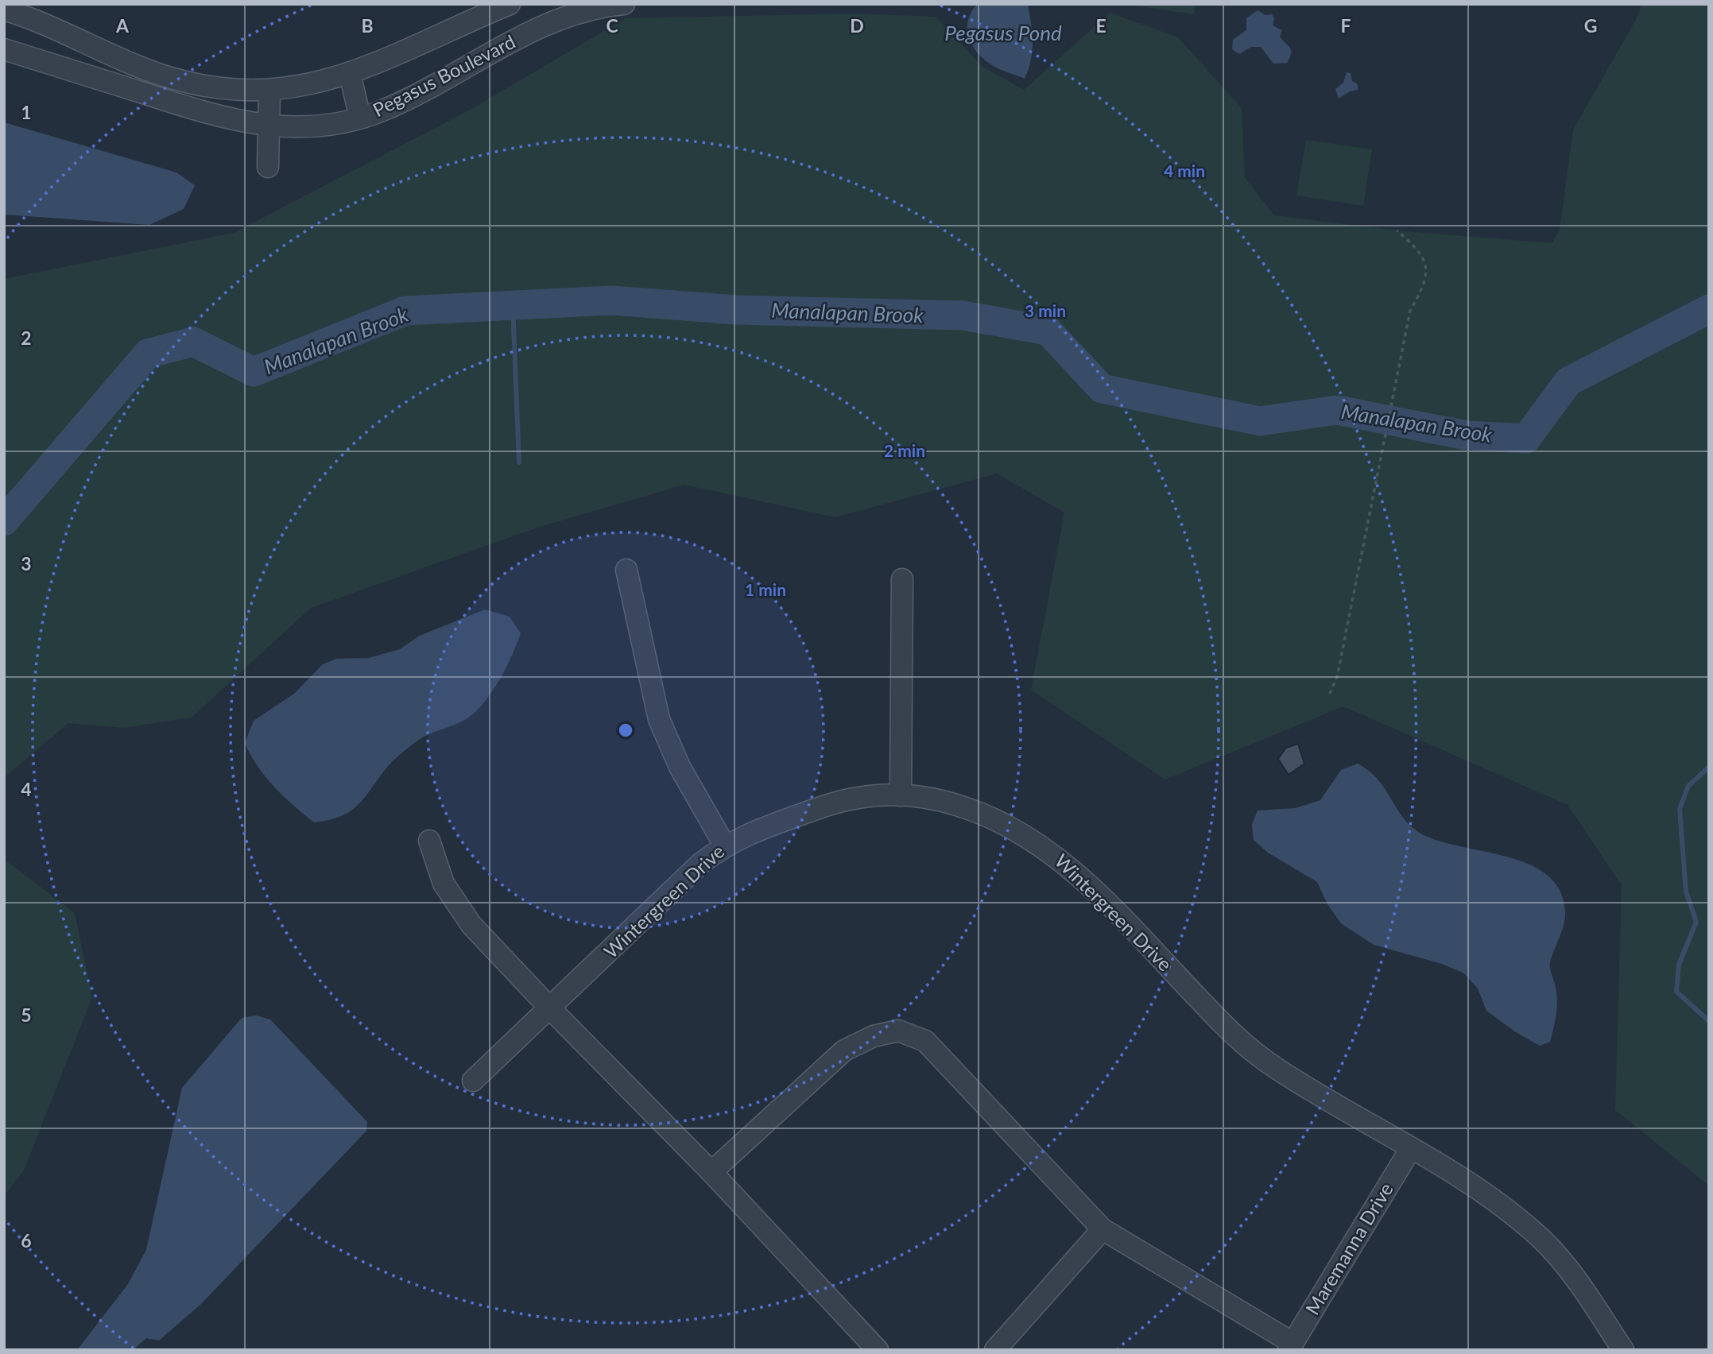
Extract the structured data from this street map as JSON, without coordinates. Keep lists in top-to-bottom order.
{
  "streets": {
    "street": ["Pegasus Boulevard", "Wintergreen Drive", "Maremanna Drive"]
  },
  "crossings": [
    ["Wintergreen Drive", "Maremanna Drive"]
  ],
  "water": ["Pegasus Pond", "Manalapan Brook"],
  "grid": {
    "columns": [
      "A",
      "B",
      "C",
      "D",
      "E",
      "F",
      "G"
    ],
    "rows": [
      "1",
      "2",
      "3",
      "4",
      "5",
      "6"
    ]
  },
  "rings": [
    "4 min",
    "3 min",
    "2 min",
    "1 min"
  ]
}
